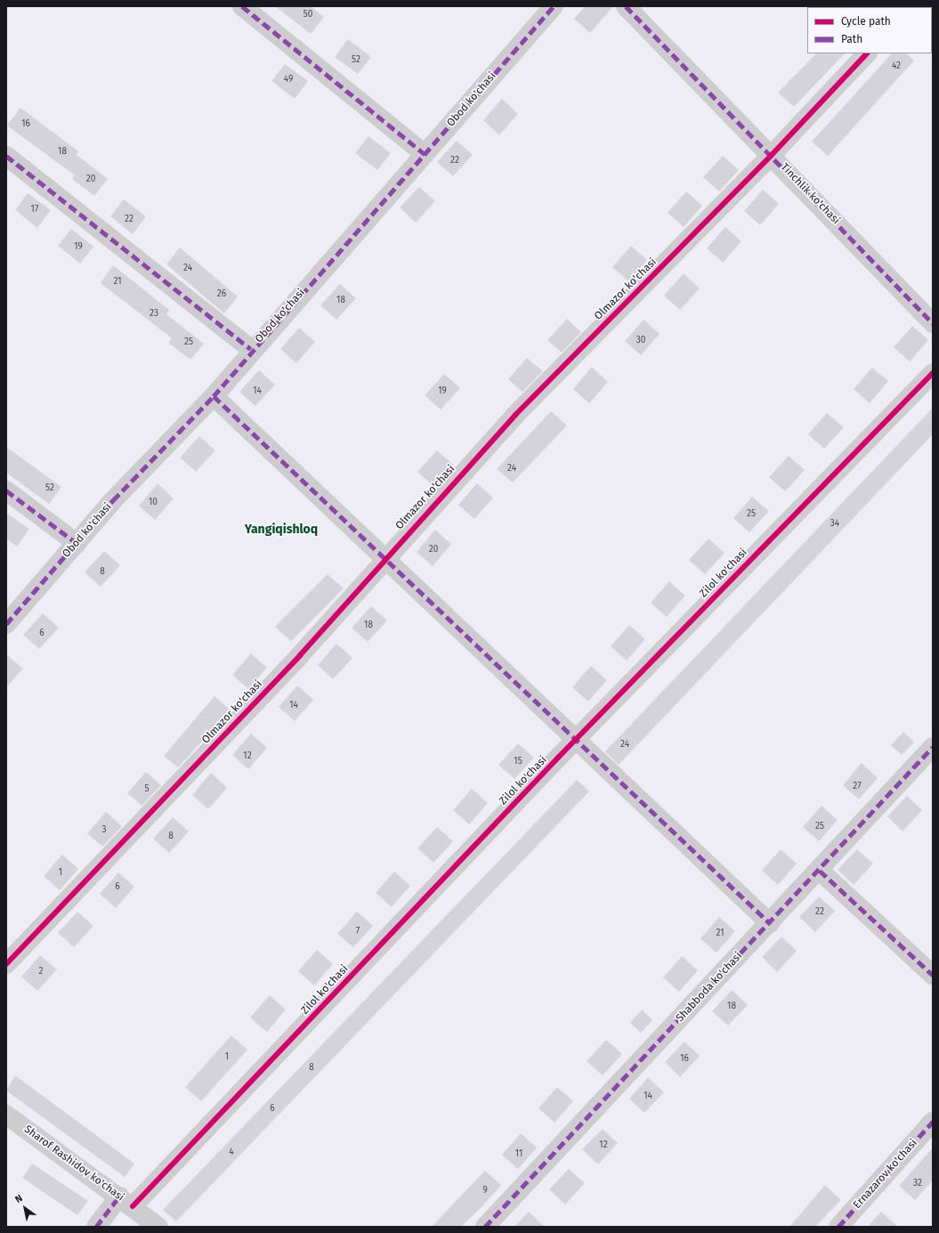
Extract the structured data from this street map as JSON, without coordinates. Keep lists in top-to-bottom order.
{
  "streets": {
    "street": [
      "Obod ko'chasi",
      "Tinchlik ko'chasi",
      "Olmazor ko'chasi",
      "Zilol ko'chasi",
      "Shabboda ko'chasi",
      "Sharof Rashidov ko'chasi",
      "Ernazarov ko'chasi"
    ]
  },
  "crossings": [
    ["Tinchlik ko'chasi", "Olmazor ko'chasi"],
    ["Zilol ko'chasi", "Sharof Rashidov ko'chasi"]
  ],
  "districts": ["Yangiqishloq"],
  "house_numbers": [
    "50",
    "52",
    "42",
    "49",
    "16",
    "18",
    "22",
    "20",
    "17",
    "22",
    "19",
    "24",
    "21",
    "26",
    "18",
    "23",
    "30",
    "25",
    "14",
    "19",
    "24",
    "52",
    "10",
    "25",
    "34",
    "20",
    "8",
    "18",
    "6",
    "14",
    "24",
    "12",
    "15",
    "27",
    "5",
    "25",
    "3",
    "8",
    "1",
    "6",
    "22",
    "7",
    "21",
    "2",
    "18",
    "1",
    "16",
    "8",
    "14",
    "6",
    "12",
    "4",
    "11",
    "32",
    "9"
  ],
  "legend": ["Cycle path", "Path"],
  "north": "top left"
}
